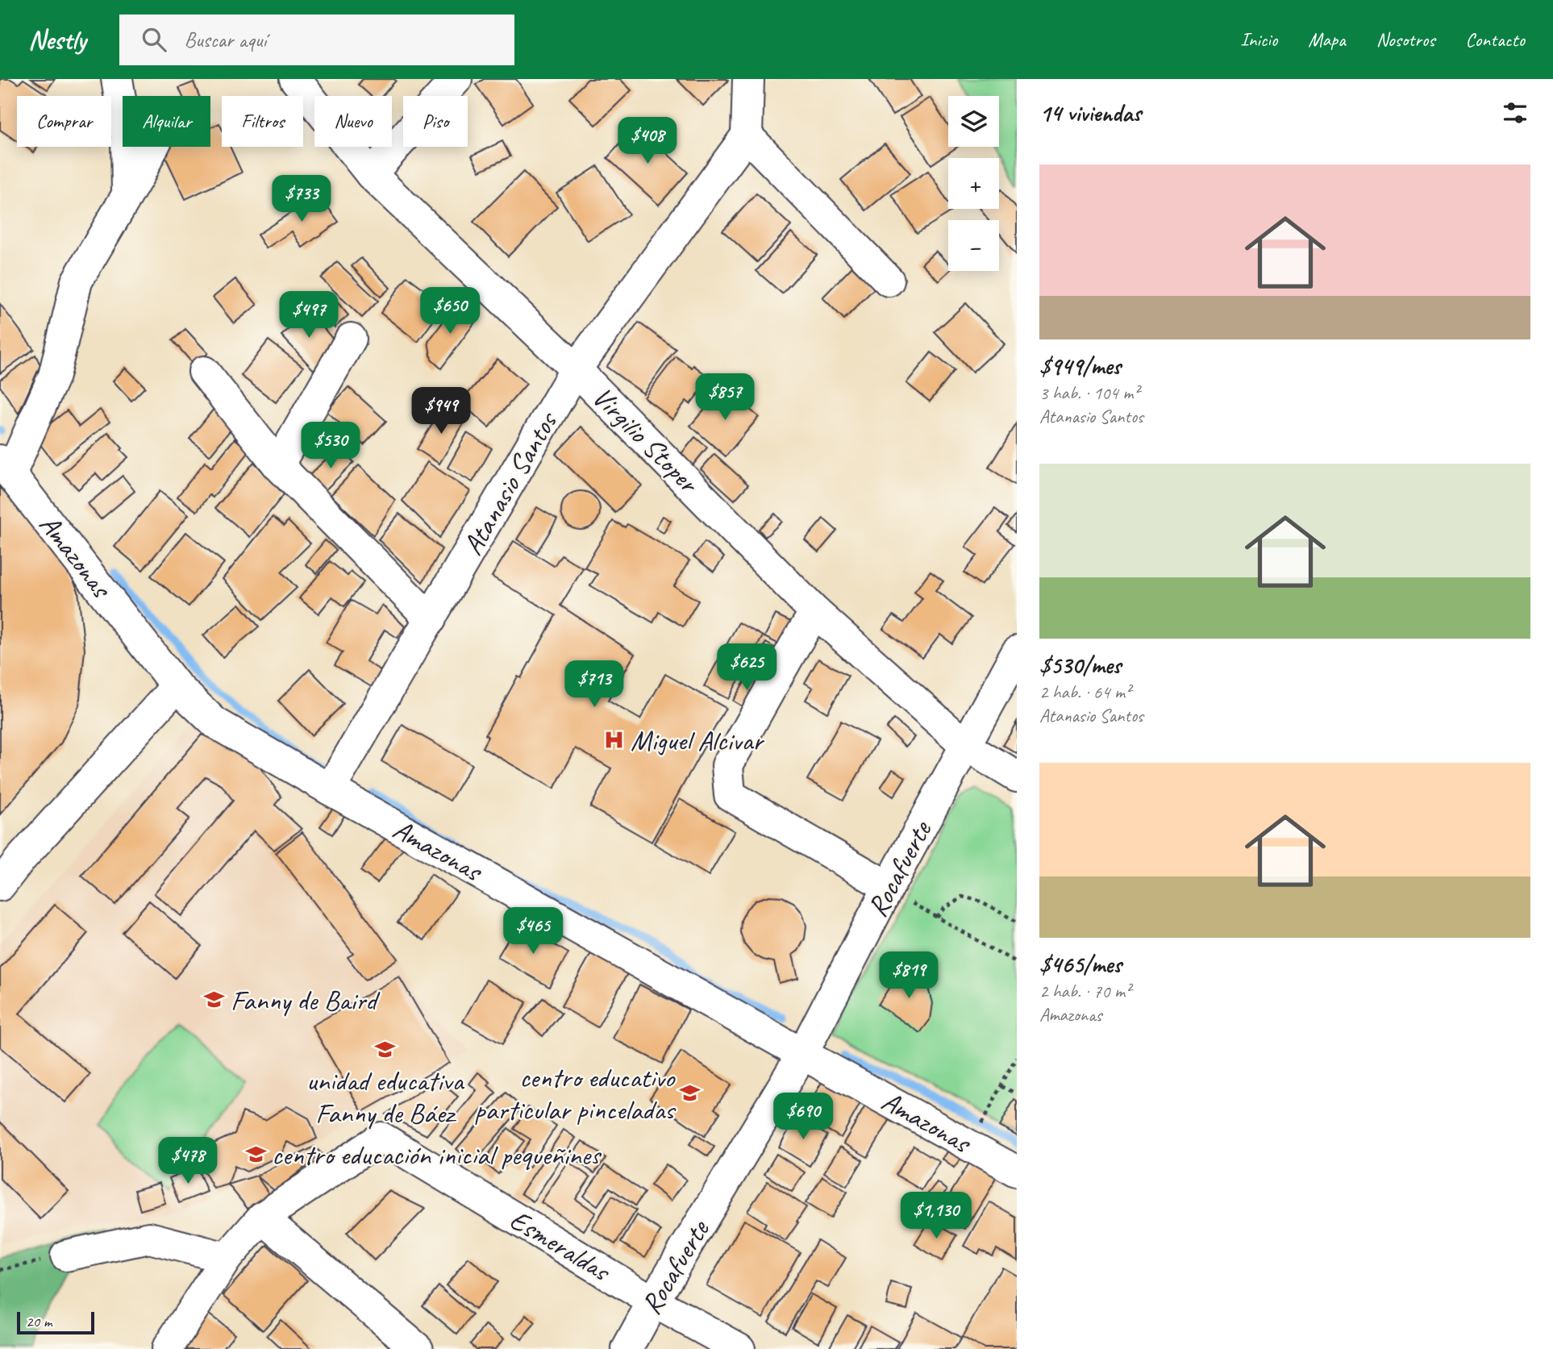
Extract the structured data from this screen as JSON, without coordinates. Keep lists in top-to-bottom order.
{
  "streets": {
    "street": [
      "Virgilio Stoper",
      "Atanasio Santos",
      "Amazonas",
      "Rocafuerte",
      "Esmeraldas"
    ]
  },
  "crossings": [
    ["Virgilio Stoper", "Atanasio Santos"],
    ["Virgilio Stoper", "Rocafuerte"],
    ["Atanasio Santos", "Amazonas"],
    ["Amazonas", "Rocafuerte"],
    ["Rocafuerte", "Esmeraldas"]
  ],
  "places": {
    "hospital": ["Miguel Alcivar"],
    "school or university": [
      "Fanny de Baird",
      "unidad educativa Fanny de Báez",
      "centro educativo particular pinceladas",
      "centro educación inicial pequeñines"
    ]
  },
  "scale_bar": "20 m",
  "page": {
    "header": "Nestly",
    "search": "Buscar aquí",
    "nav": [
      "Inicio",
      "Mapa",
      "Nosotros",
      "Contacto"
    ],
    "heading": "14 viviendas",
    "map_buttons": ["+", "−"],
    "chip": [
      "Comprar",
      "Alquilar",
      "Filtros",
      "Nuevo",
      "Piso"
    ],
    "price": [
      "$408",
      "$733",
      "$650",
      "$497",
      "$857",
      "$949",
      "$530",
      "$625",
      "$713",
      "$465",
      "$819",
      "$690",
      "$478",
      "$1,130"
    ],
    "list": [
      {
        "name": "$949/mes",
        "note": "3 hab. · 104 m² · Atanasio Santos"
      },
      {
        "name": "$530/mes",
        "note": "2 hab. · 64 m² · Atanasio Santos"
      },
      {
        "name": "$465/mes",
        "note": "2 hab. · 70 m² · Amazonas"
      }
    ],
    "scale": "20 m"
  }
}
